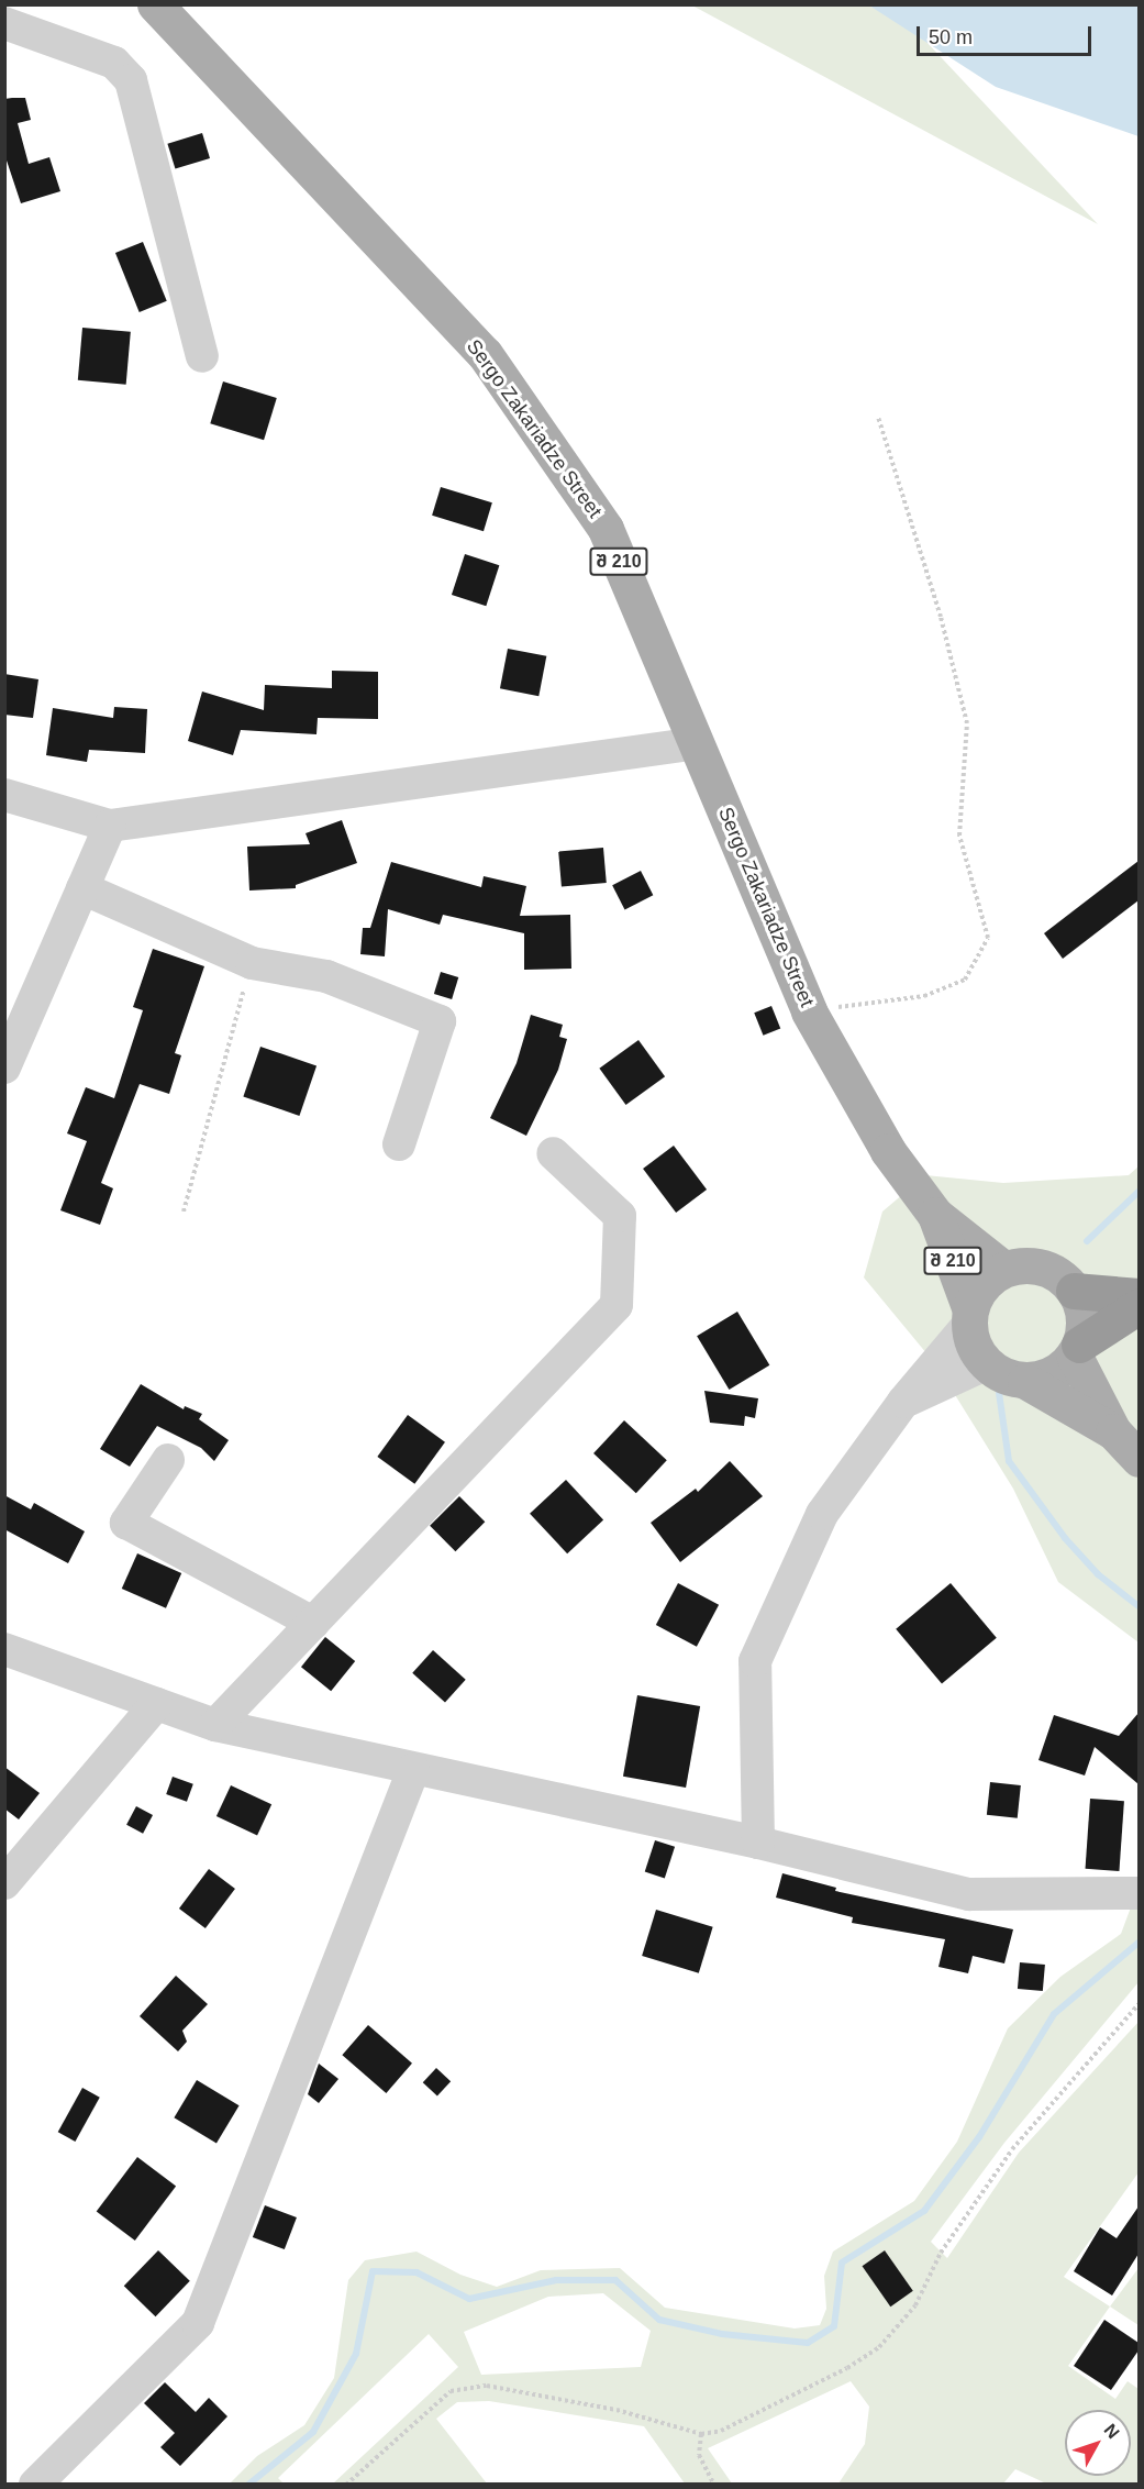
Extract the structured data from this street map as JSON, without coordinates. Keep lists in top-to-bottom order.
{
  "streets": {
    "main road": ["Sergo Zakariadze Street", "შ 210"]
  },
  "scale_bar": "50 m",
  "north": "top right"
}
